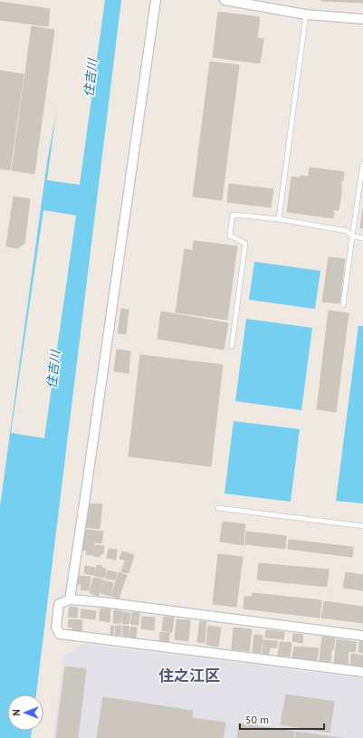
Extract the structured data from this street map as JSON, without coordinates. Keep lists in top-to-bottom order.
{
  "districts": ["住之江区"],
  "water": ["住吉川"],
  "scale_bar": "50 m",
  "north": "left"
}
